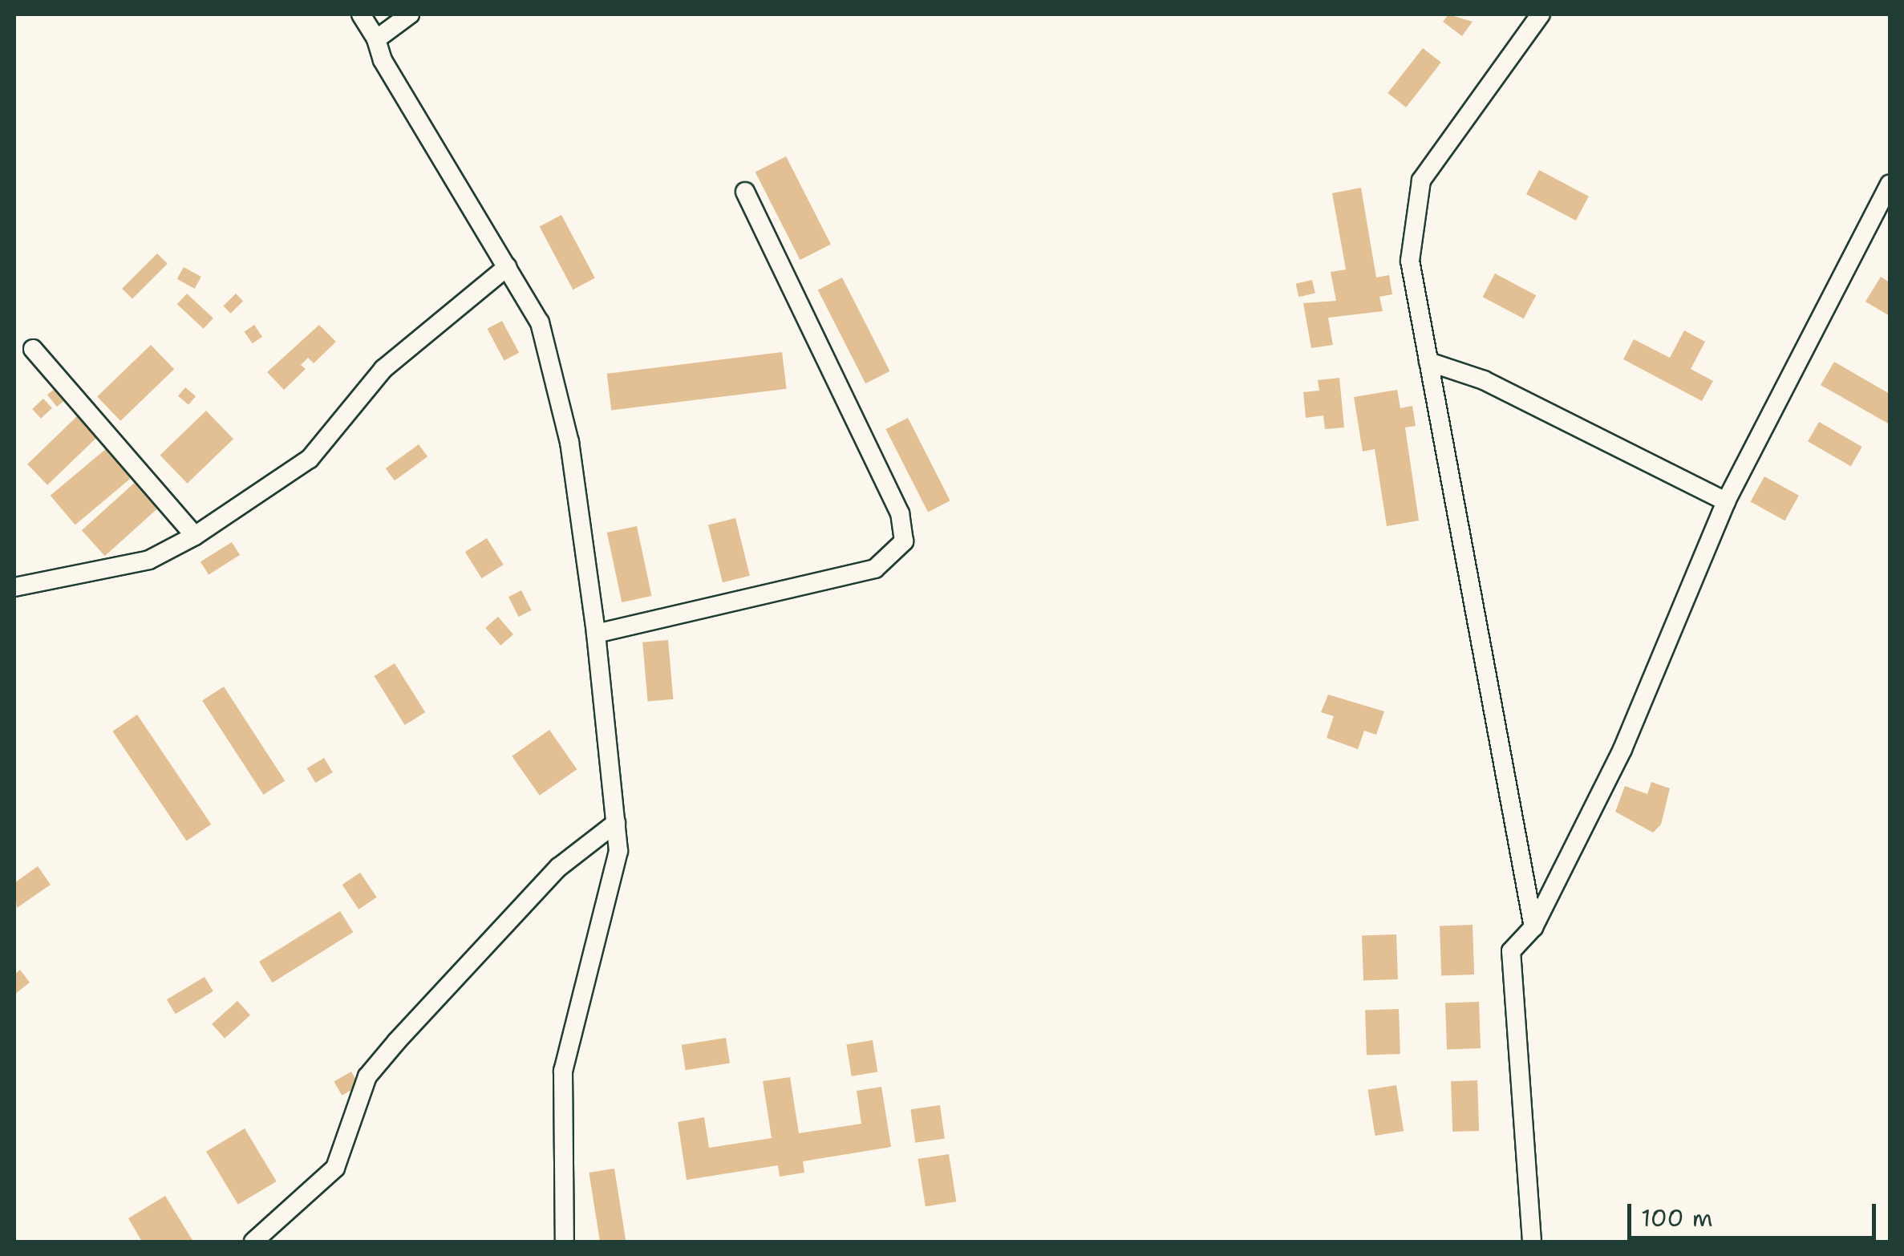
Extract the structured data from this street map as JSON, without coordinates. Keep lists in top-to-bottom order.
{
  "scale_bar": "100 m"
}
